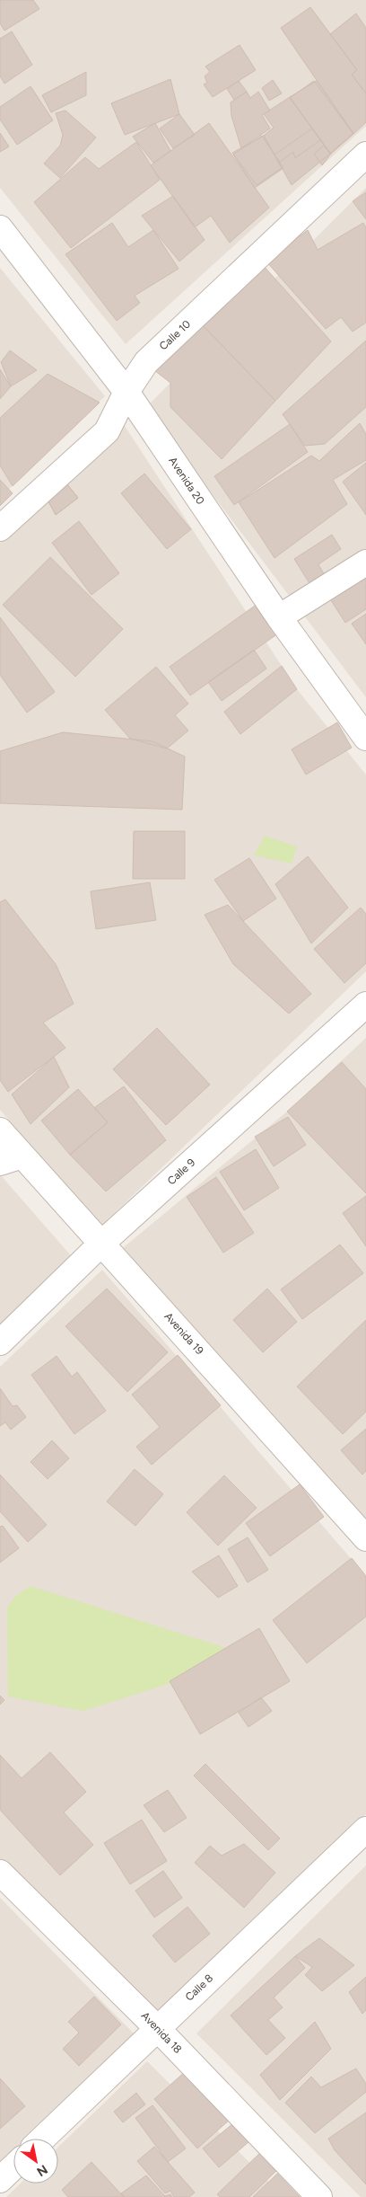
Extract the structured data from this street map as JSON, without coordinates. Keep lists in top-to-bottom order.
{
  "streets": {
    "street": [
      "Calle 10",
      "Avenida 20",
      "Calle 9",
      "Avenida 19",
      "Calle 8",
      "Avenida 18"
    ]
  },
  "crossings": [
    ["Calle 10", "Avenida 20"],
    ["Calle 9", "Avenida 19"],
    ["Calle 8", "Avenida 18"]
  ],
  "north": "bottom right"
}
